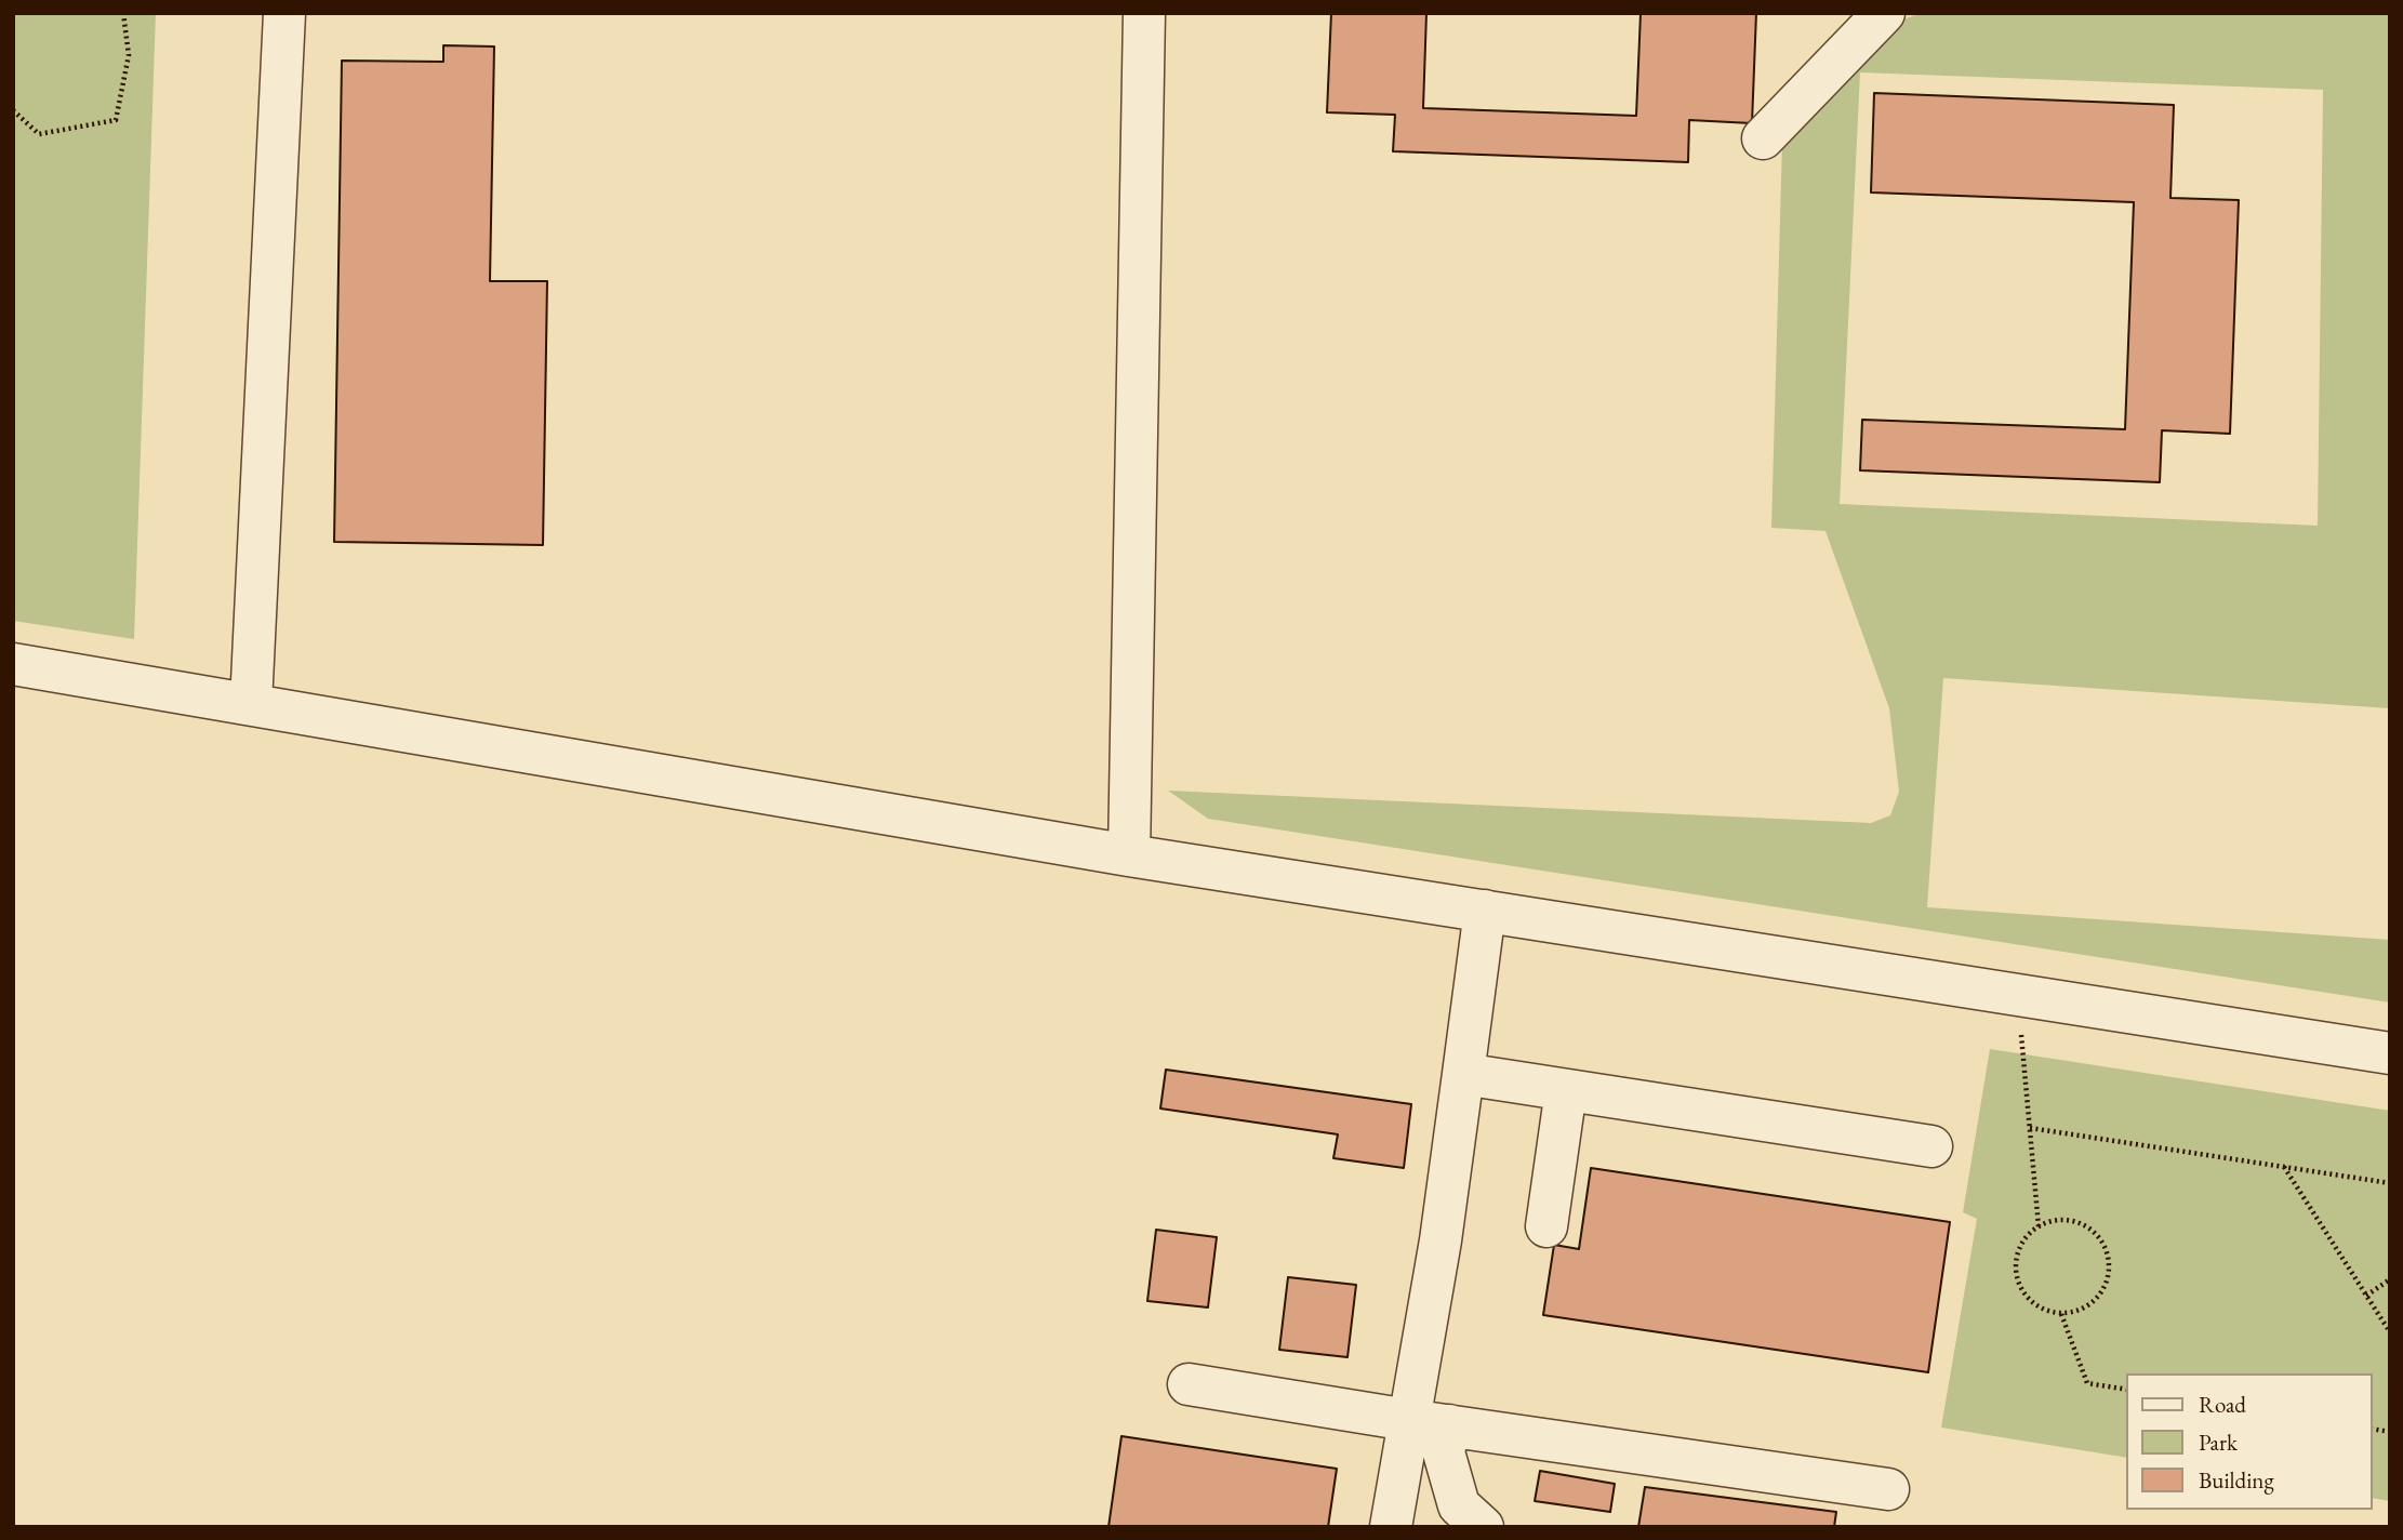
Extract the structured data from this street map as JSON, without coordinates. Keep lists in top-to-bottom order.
{
  "legend": ["Road", "Park", "Building"]
}
